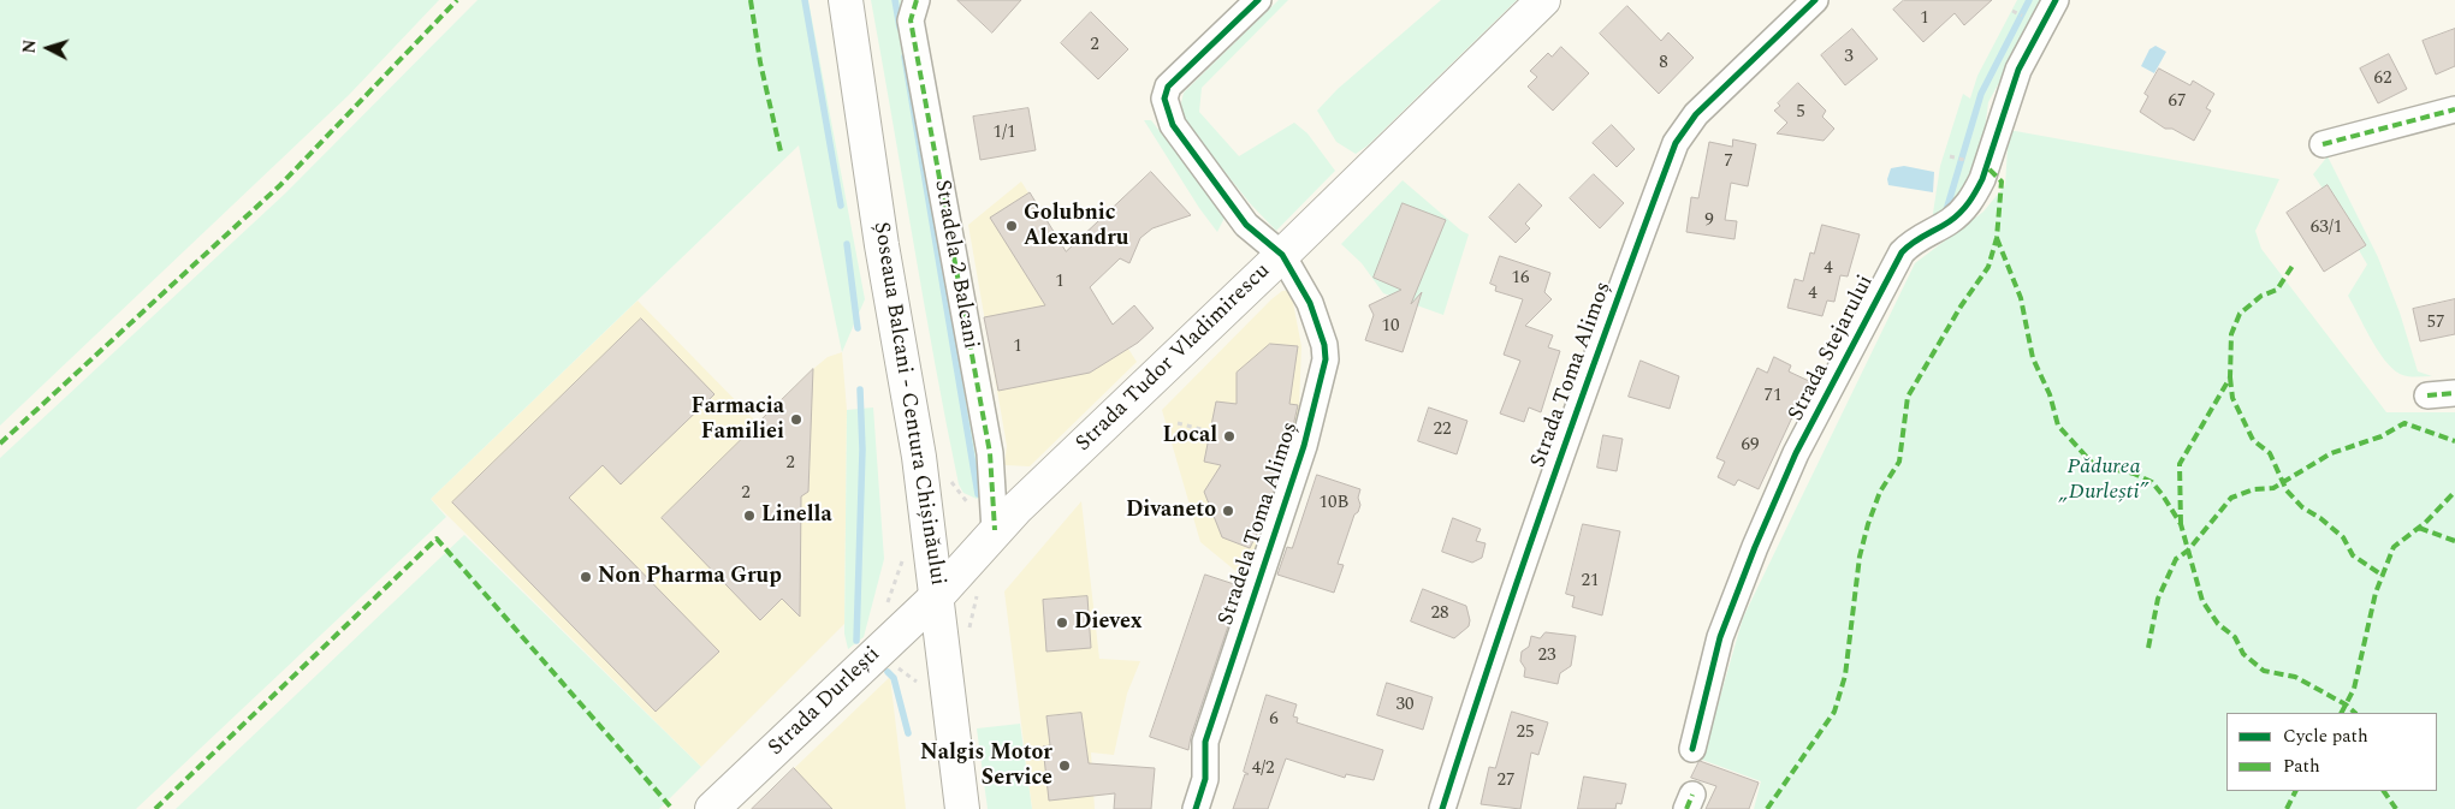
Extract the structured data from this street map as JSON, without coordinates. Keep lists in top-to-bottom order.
{
  "streets": {
    "main road": ["Strada Tudor Vladimirescu", "Șoseaua Balcani - Centura Chișinăului", "Strada Durlești"],
    "street": [
      "Stradela 2 Balcani",
      "Strada Stejarului",
      "Strada Toma Alimoș",
      "Stradela Toma Alimoș"
    ]
  },
  "crossings": [
    ["Stradela 2 Balcani", "Strada Tudor Vladimirescu"],
    ["Strada Tudor Vladimirescu", "Șoseaua Balcani - Centura Chișinăului"],
    ["Strada Tudor Vladimirescu", "Stradela Toma Alimoș"],
    ["Strada Tudor Vladimirescu", "Strada Durlești"],
    ["Șoseaua Balcani - Centura Chișinăului", "Strada Durlești"]
  ],
  "parks": ["Pădurea „Durlești”"],
  "places": [
    "Golubnic Alexandru",
    "Farmacia Familiei",
    "Local",
    "Divaneto",
    "Linella",
    "Non Pharma Grup",
    "Dievex",
    "Nalgis Motor Service"
  ],
  "house_numbers": [
    "1",
    "2",
    "3",
    "8",
    "62",
    "67",
    "5",
    "1/1",
    "7",
    "9",
    "63/1",
    "4",
    "16",
    "1",
    "4",
    "57",
    "10",
    "1",
    "71",
    "22",
    "69",
    "2",
    "2",
    "10B",
    "21",
    "28",
    "23",
    "30",
    "6",
    "25",
    "4/2",
    "27"
  ],
  "legend": ["Cycle path", "Path"],
  "north": "left"
}
